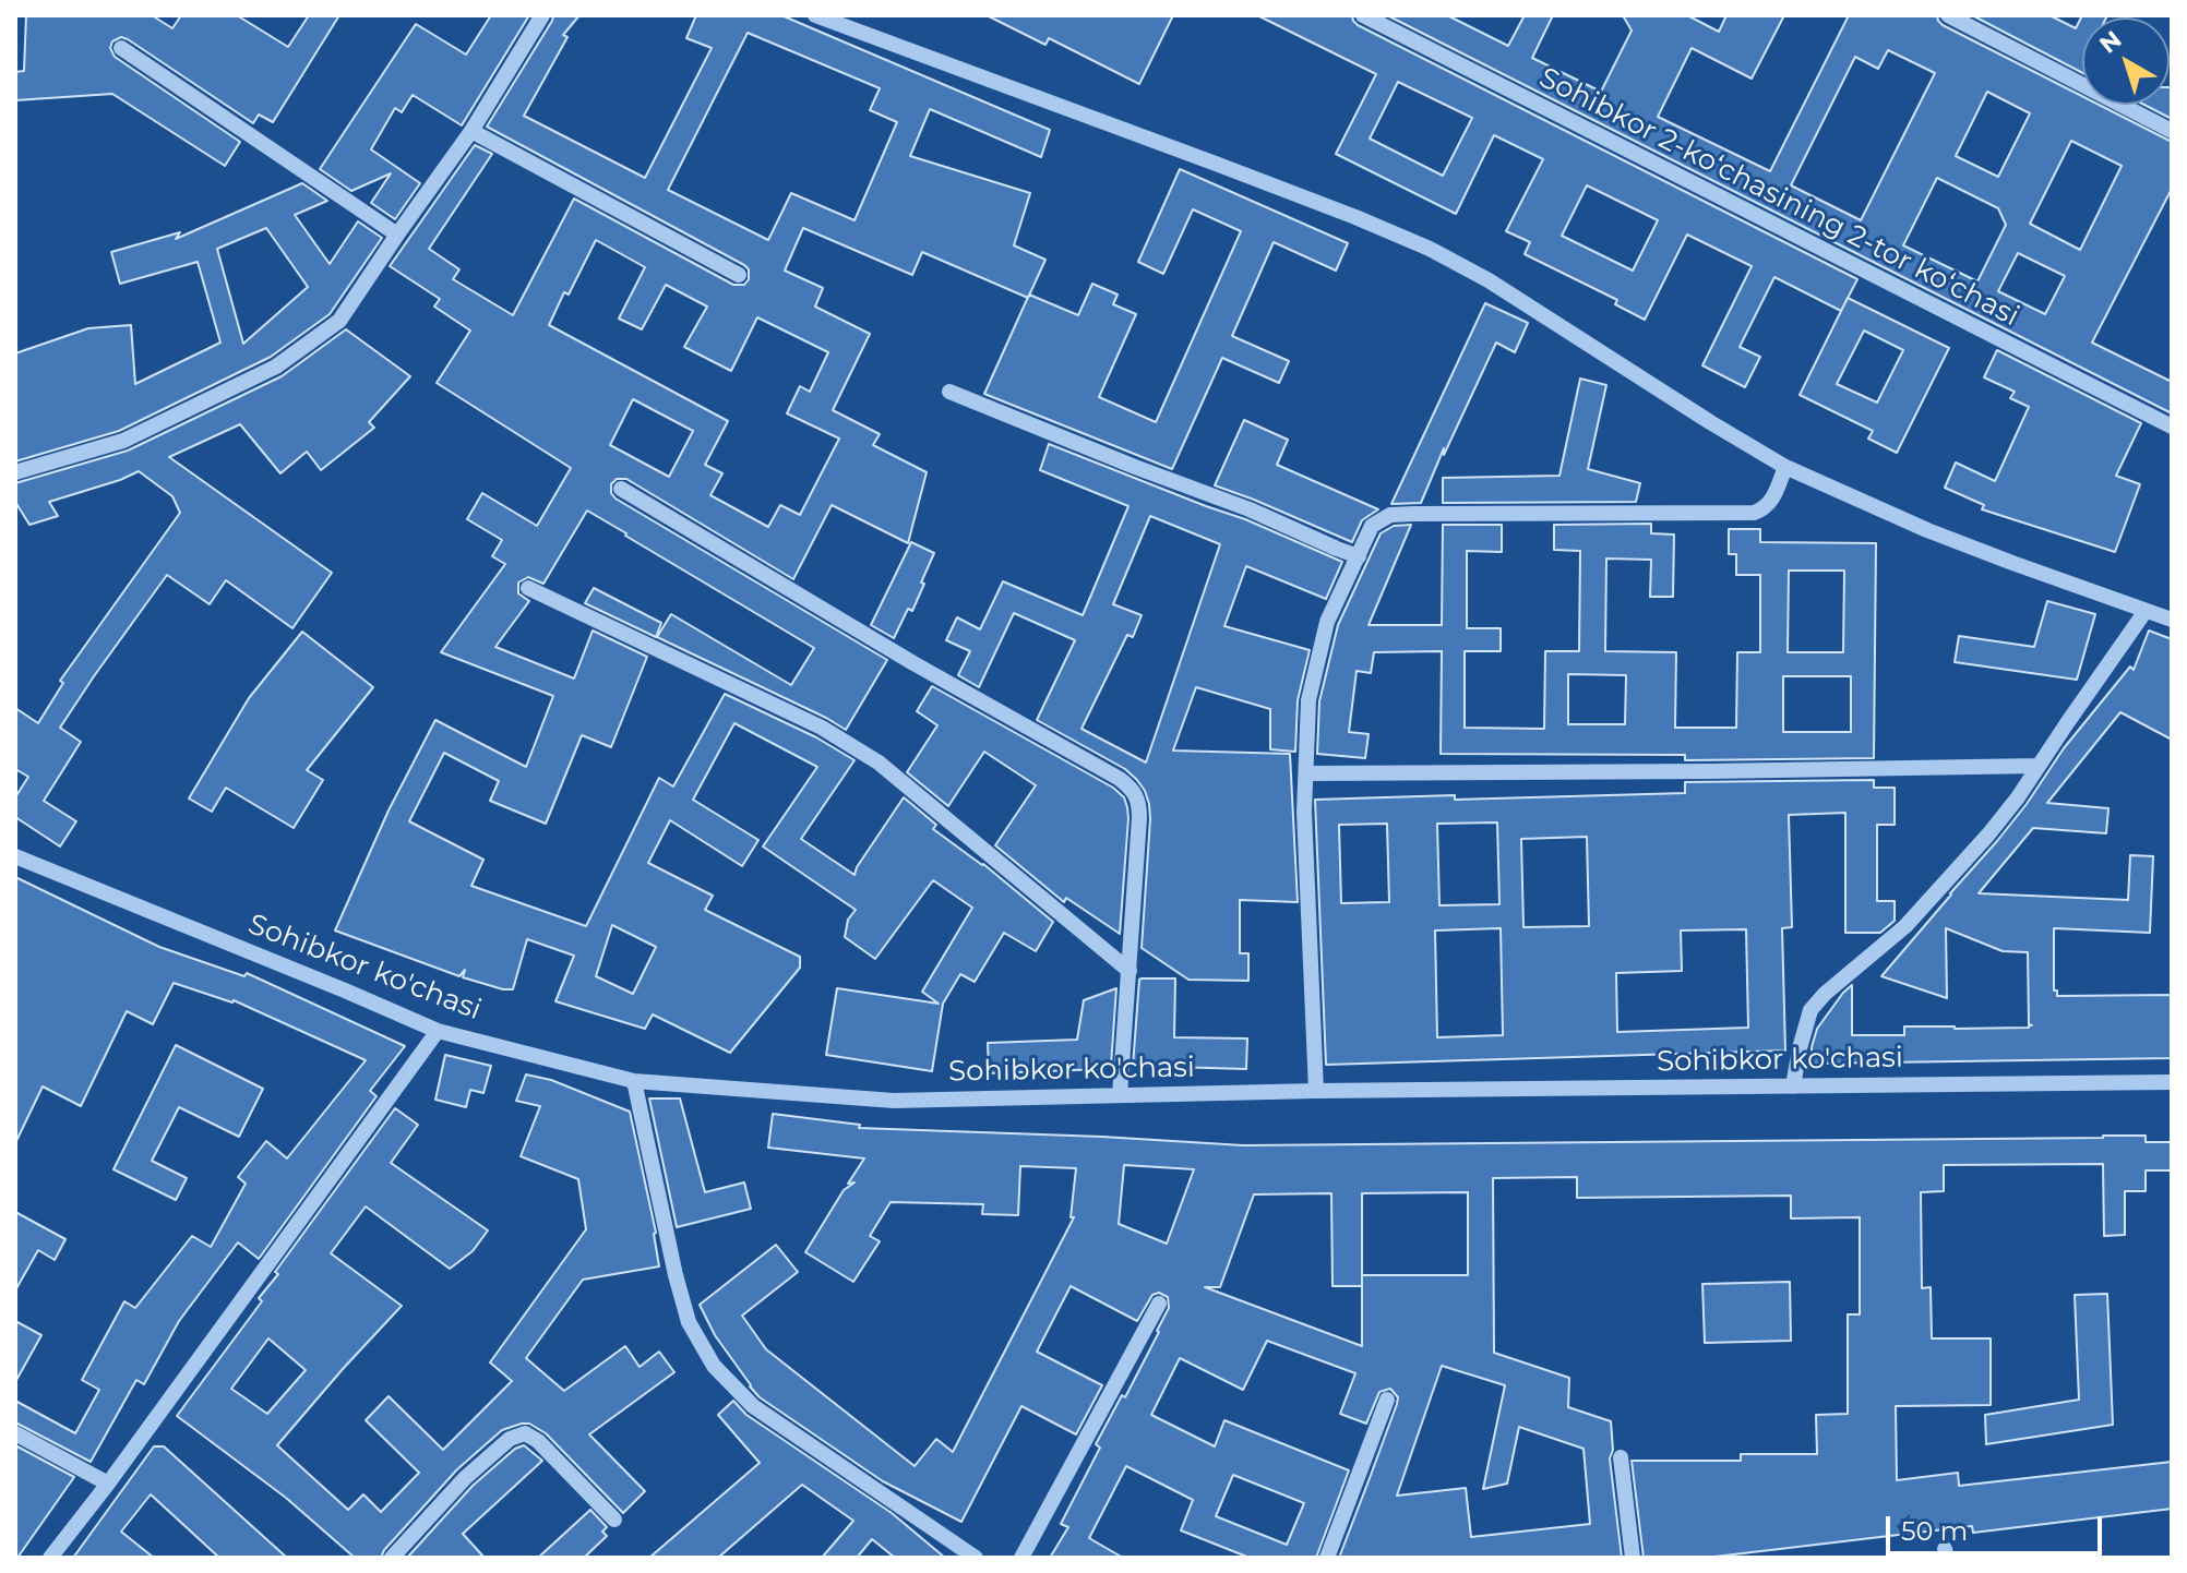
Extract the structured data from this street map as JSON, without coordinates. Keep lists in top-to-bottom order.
{
  "streets": {
    "street": ["Sohibkor 2-ko‘chasining 2-tor ko‘chasi", "Sohibkor ko'chasi"]
  },
  "scale_bar": "50 m",
  "north": "top left"
}
